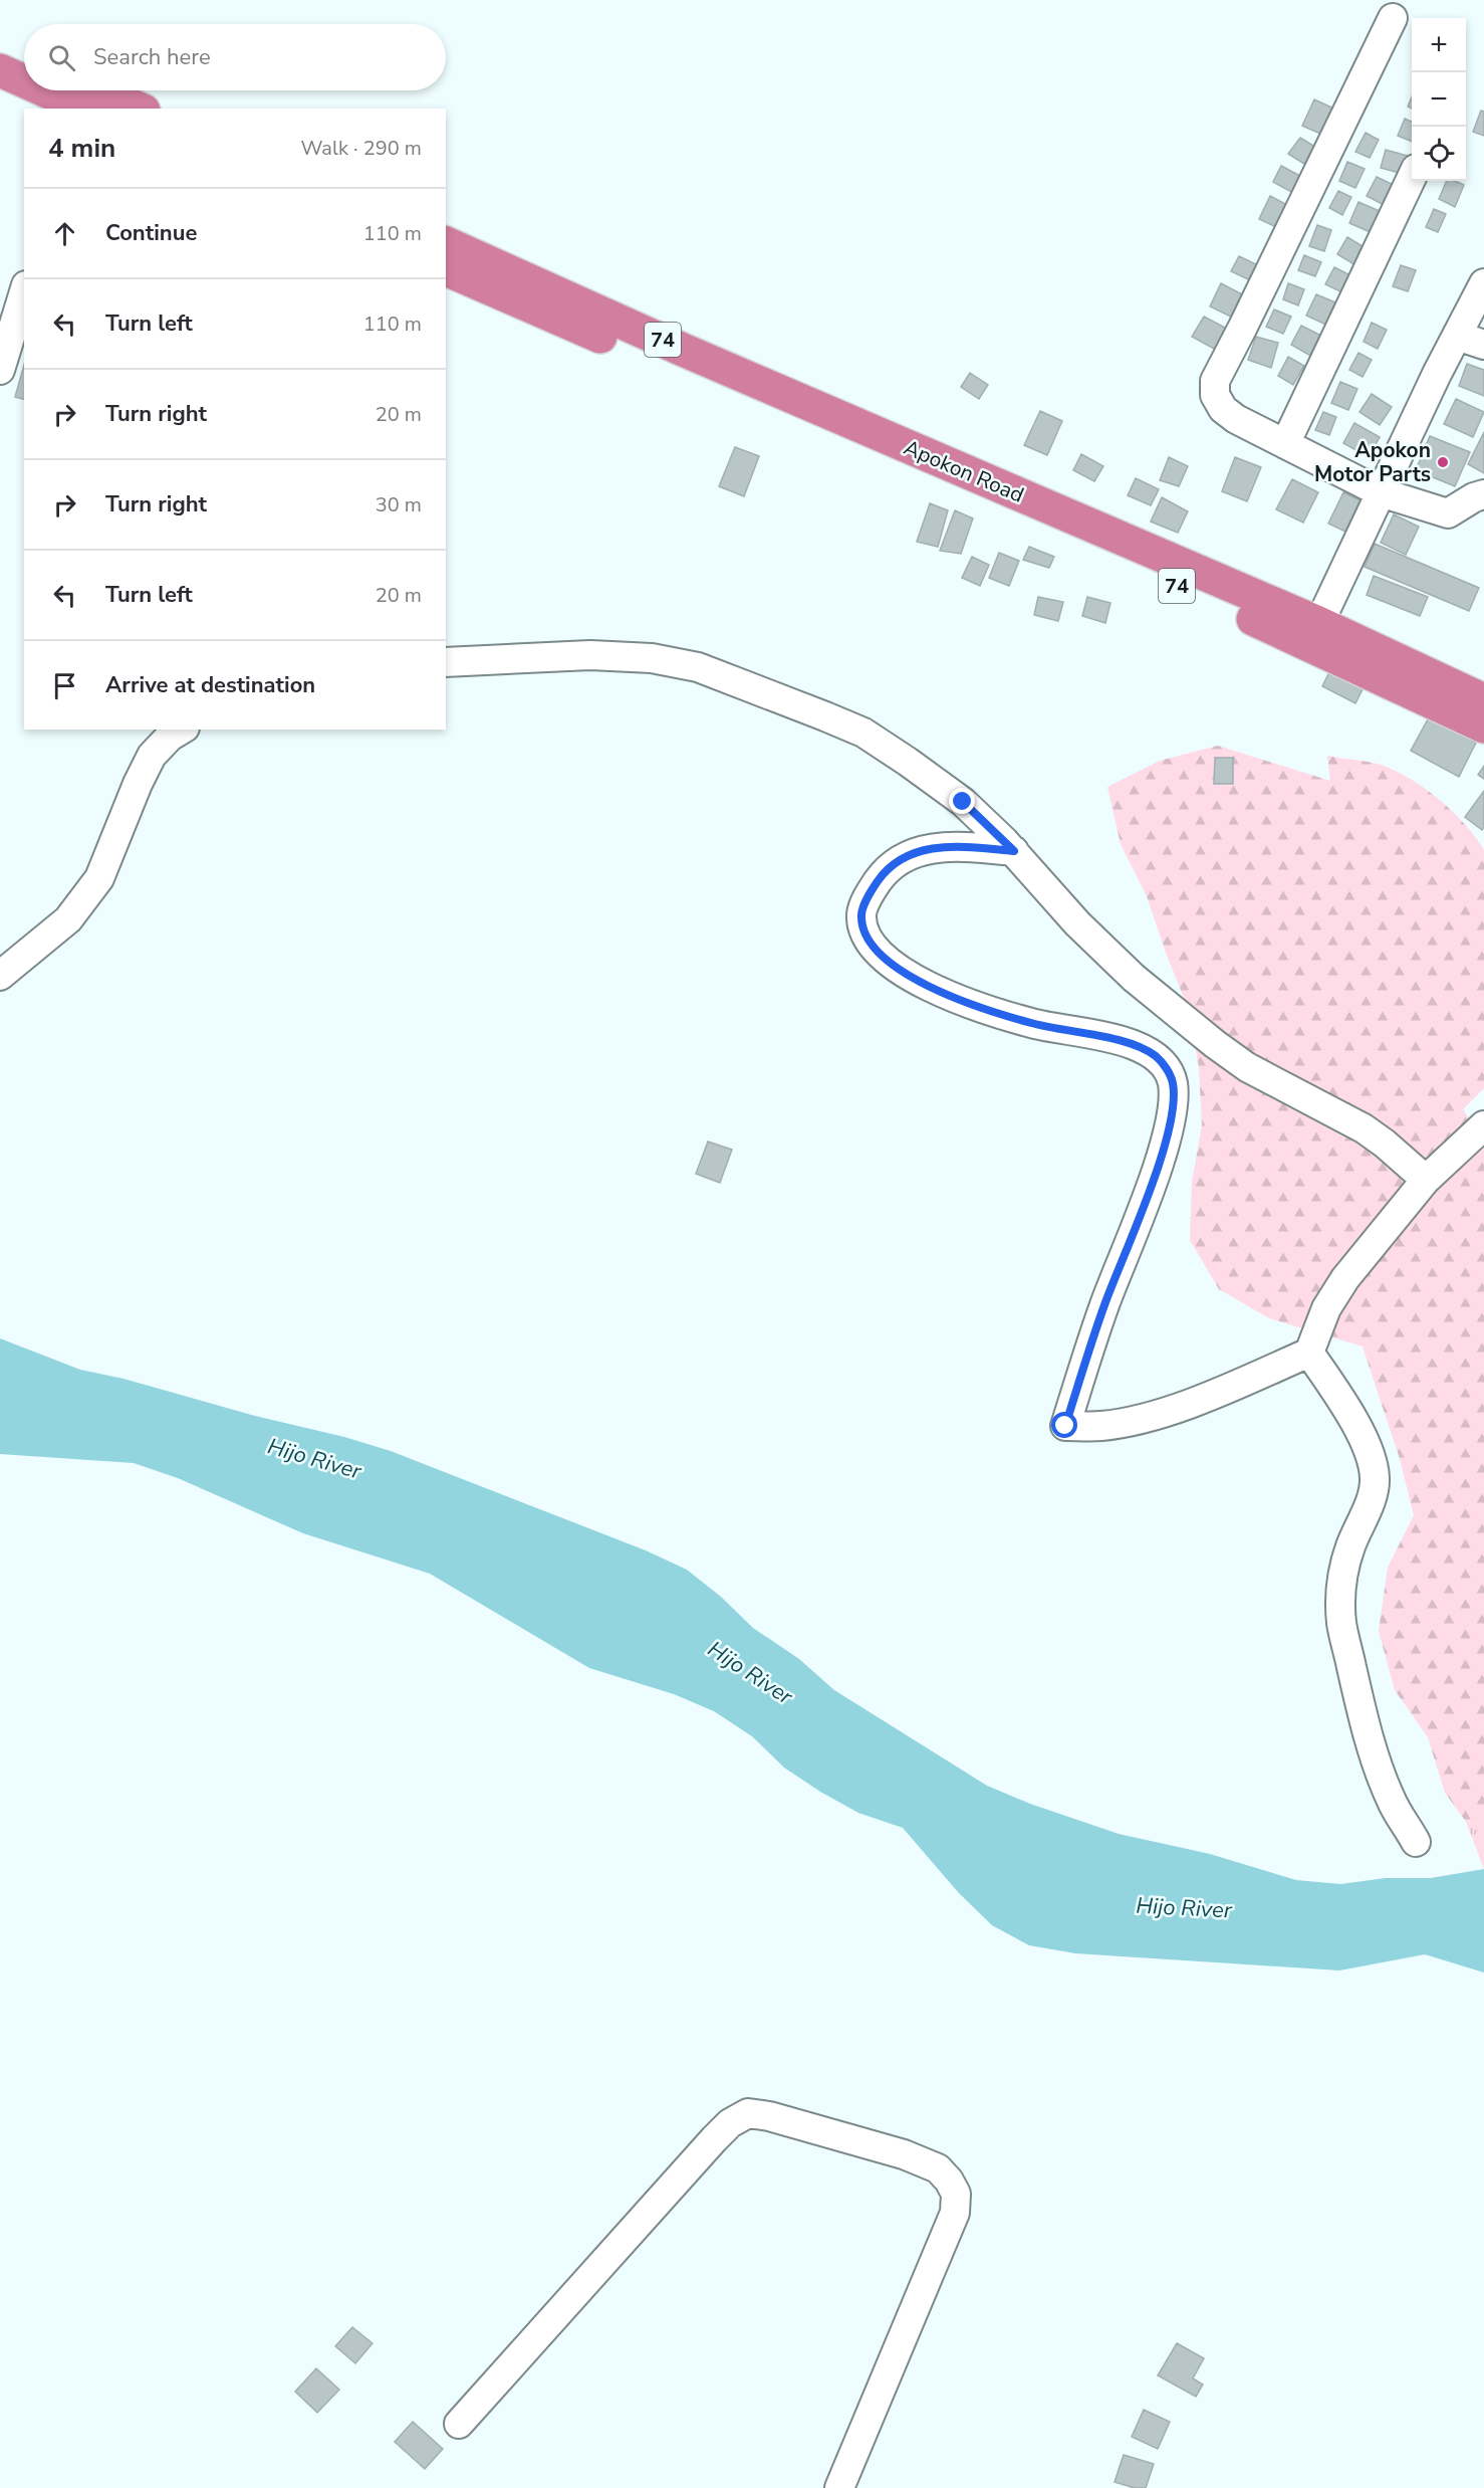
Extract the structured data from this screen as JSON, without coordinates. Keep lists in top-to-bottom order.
{
  "streets": {
    "highway": ["74", "Apokon Road"]
  },
  "water": ["Hijo River"],
  "places": ["Apokon Motor Parts"],
  "page": {
    "map_buttons": ["+", "−"],
    "search": "Search here",
    "heading": ["4 min", "Walk · 290 m"],
    "list": [
      ["Continue", "110 m"],
      ["Turn left", "110 m"],
      ["Turn right", "20 m"],
      ["Turn right", "30 m"],
      ["Turn left", "20 m"],
      "Arrive at destination"
    ]
  }
}
